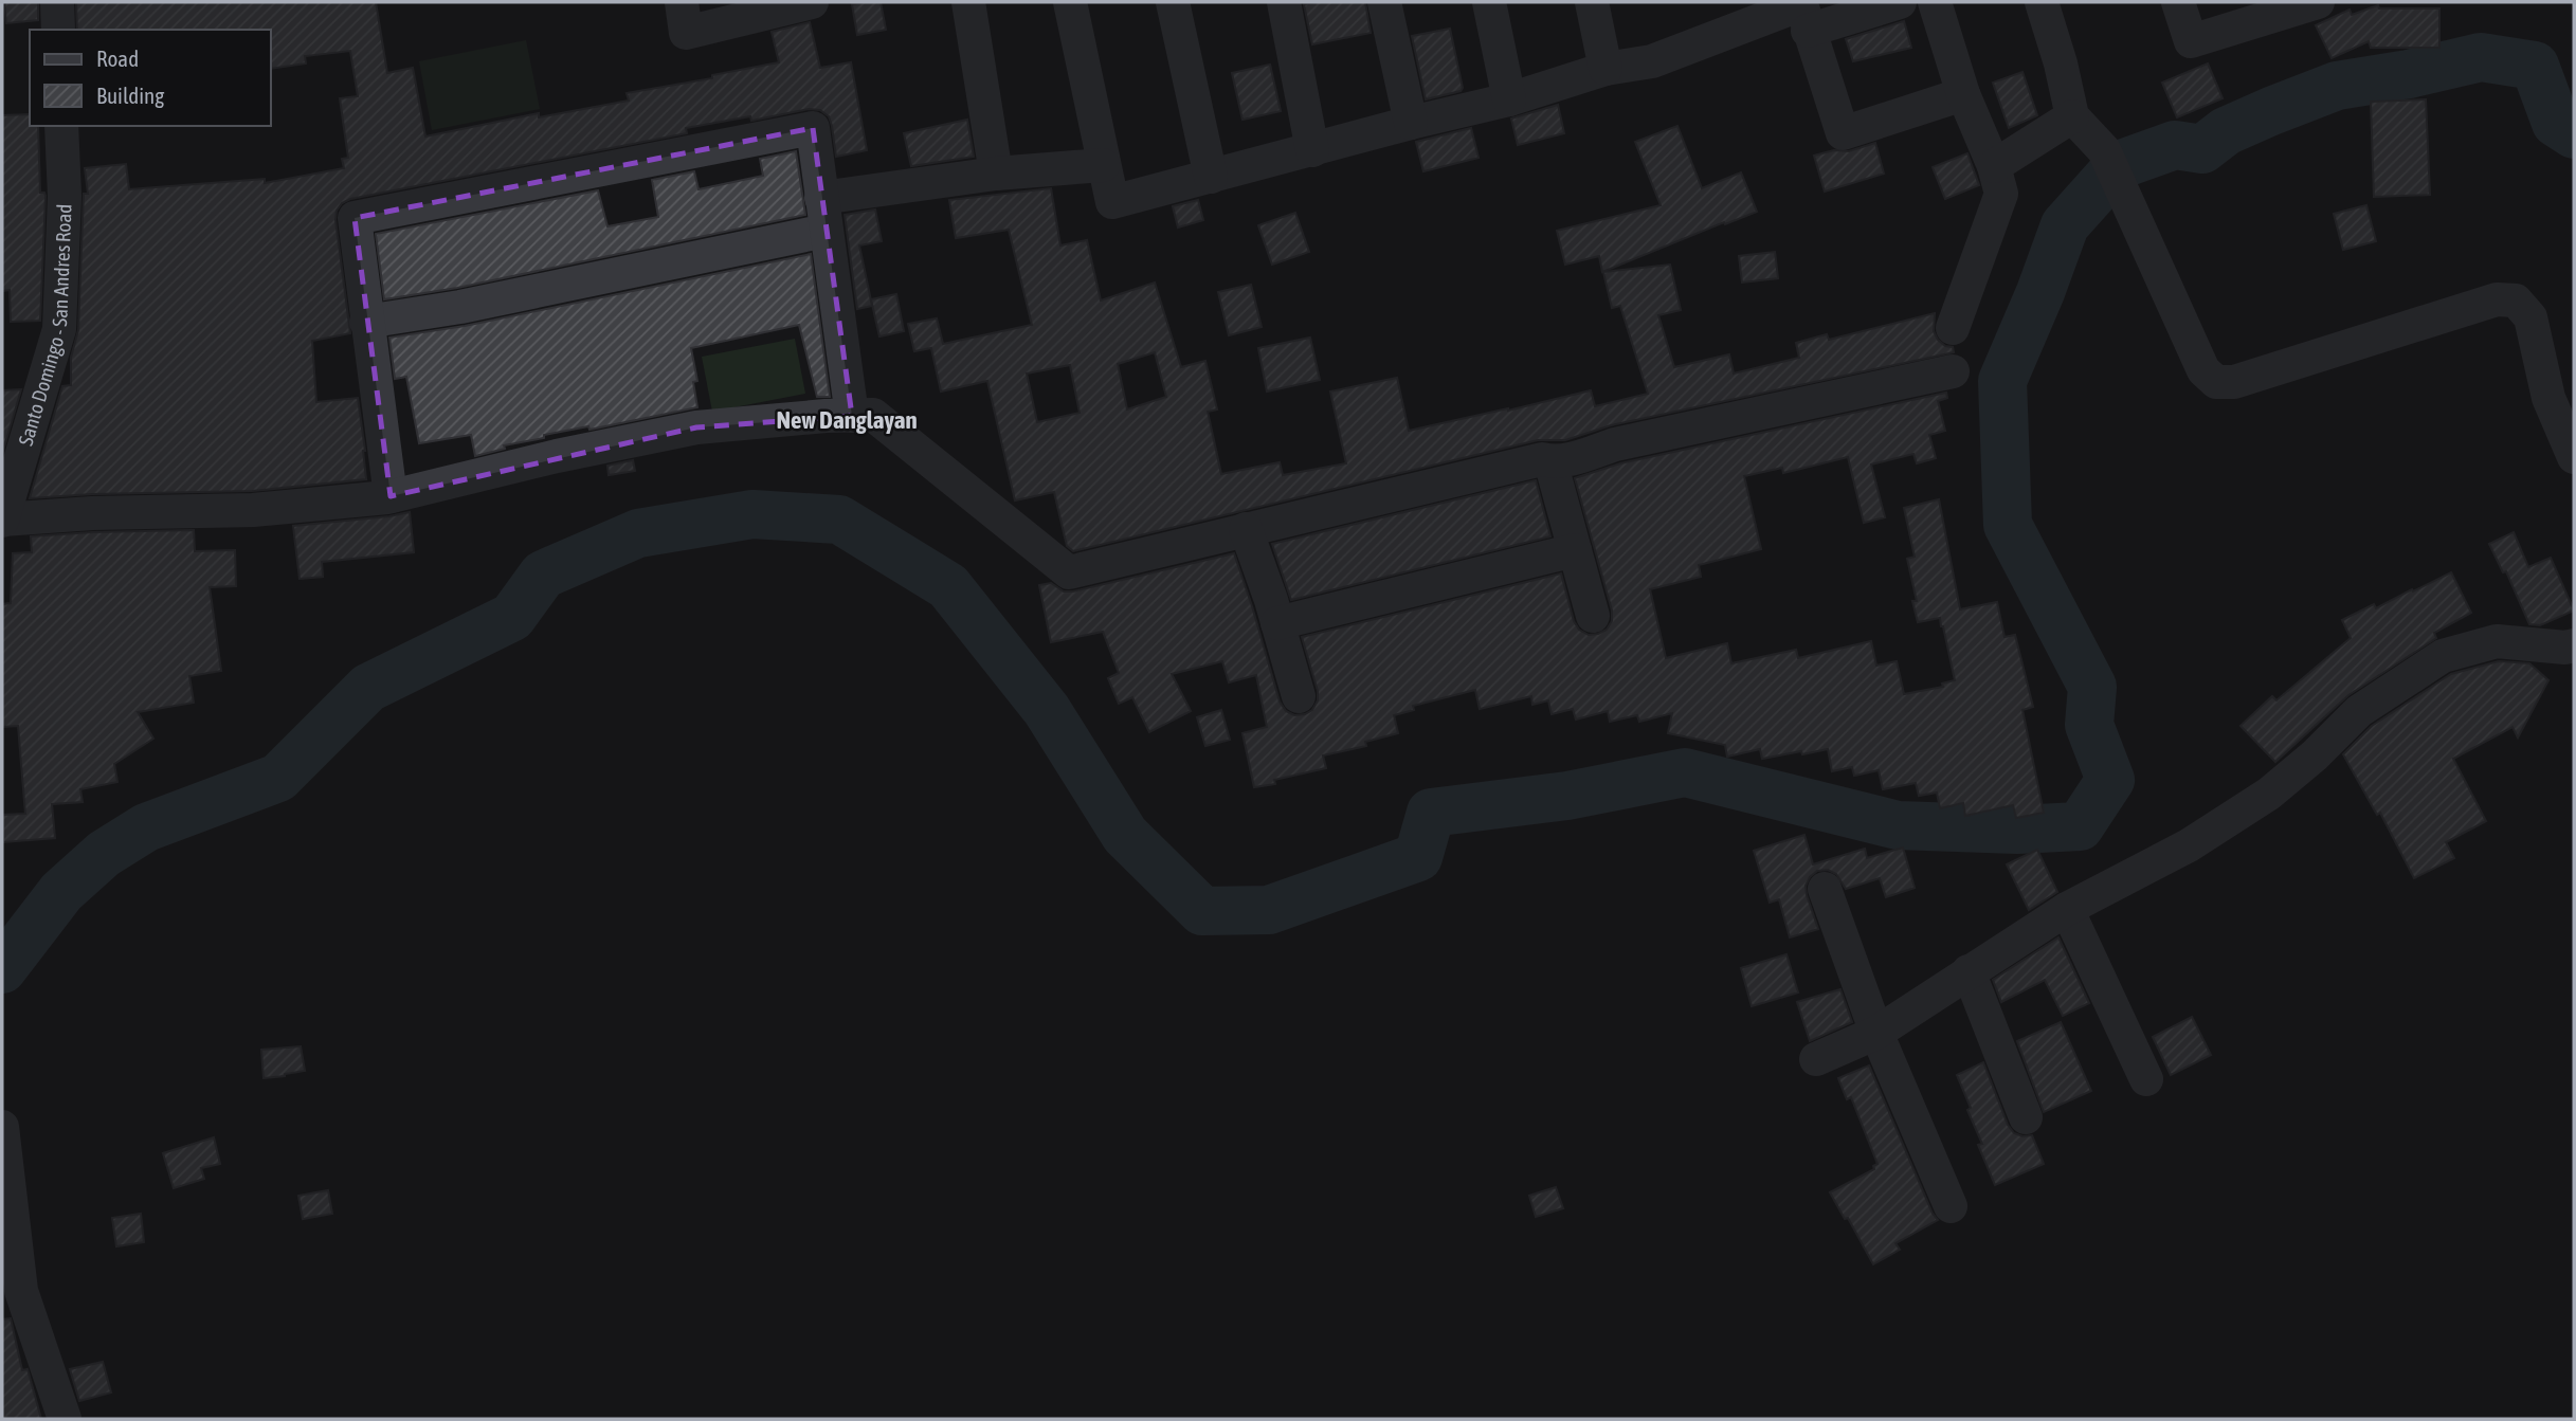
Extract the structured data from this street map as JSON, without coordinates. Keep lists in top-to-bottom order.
{
  "streets": {
    "street": ["Santo Domingo - San Andres Road"]
  },
  "districts": ["New Danglayan"],
  "legend": ["Road", "Building"]
}
